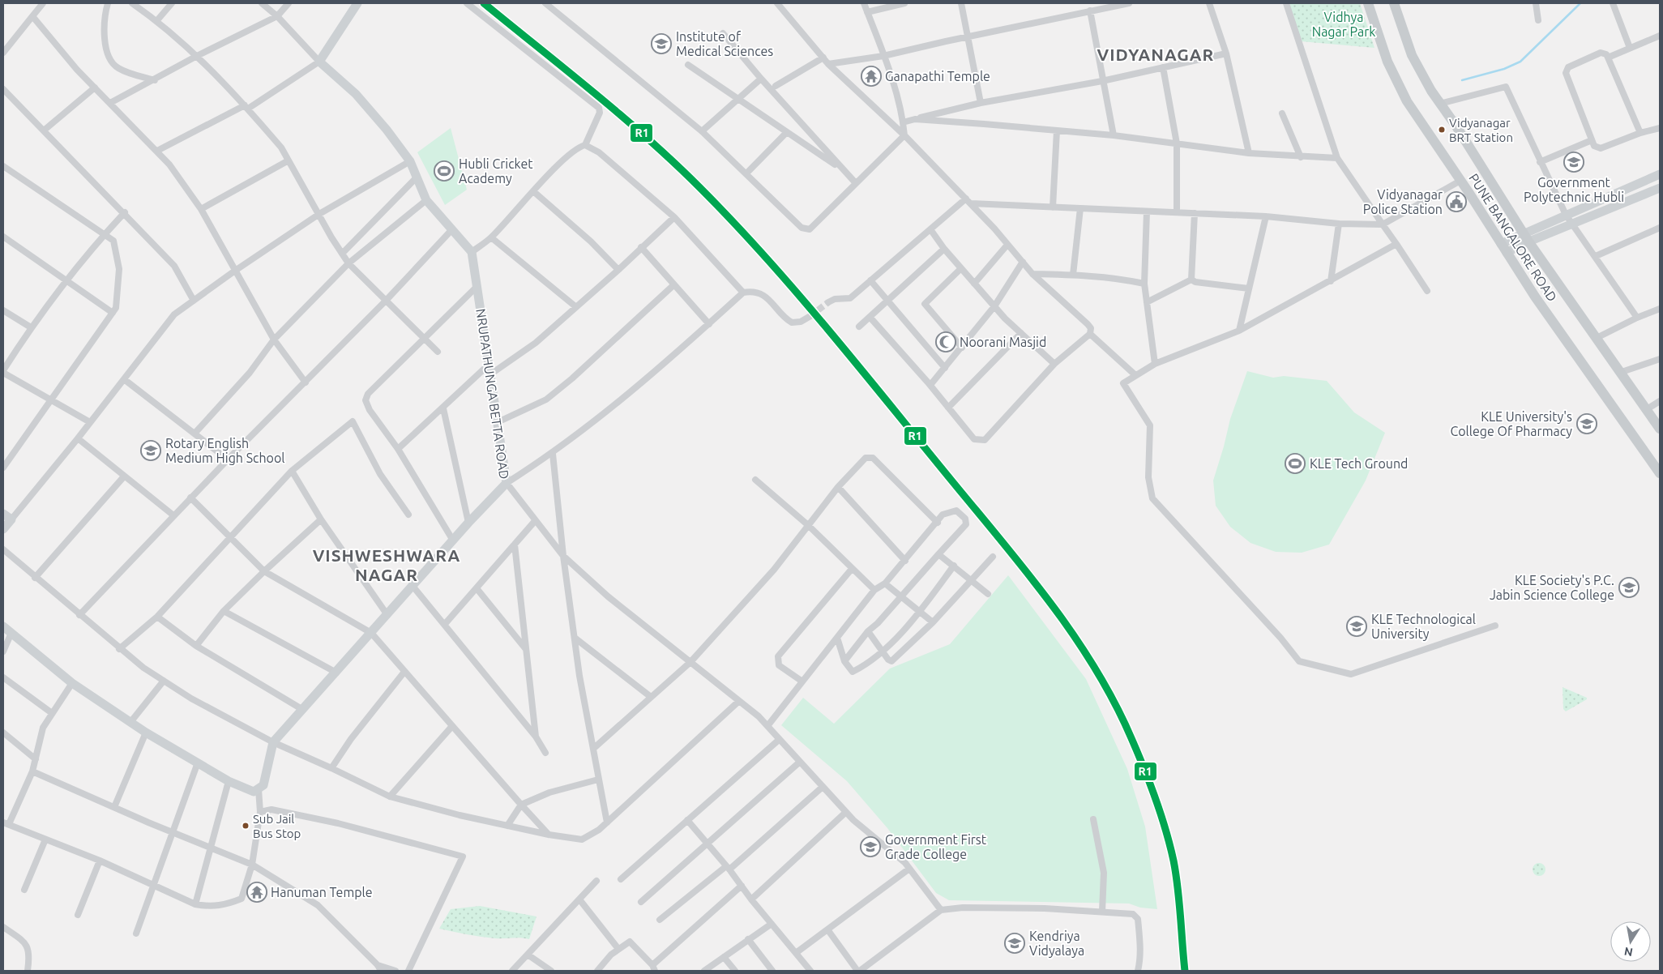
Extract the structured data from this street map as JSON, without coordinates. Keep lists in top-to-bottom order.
{
  "streets": {
    "main road": ["PUNE BANGALORE ROAD"],
    "street": ["NRUPATHUNGA BETTA ROAD"]
  },
  "districts": ["VIDYANAGAR", "VISHWESHWARA NAGAR"],
  "parks": ["Vidhya Nagar Park"],
  "places": {
    "school or university": [
      "Institute of Medical Sciences",
      "Government Polytechnic Hubli",
      "KLE University's College Of Pharmacy",
      "Rotary English Medium High School",
      "KLE Society's P.C. Jabin Science College",
      "KLE Technological University",
      "Government First Grade College",
      "Kendriya Vidyalaya"
    ],
    "temple": ["Ganapathi Temple", "Hanuman Temple"],
    "other": ["Vidyanagar BRT Station", "Sub Jail Bus Stop"],
    "sports": ["Hubli Cricket Academy", "KLE Tech Ground"],
    "public building": ["Vidyanagar Police Station"],
    "mosque": ["Noorani Masjid"]
  },
  "lines": ["transit line R1"],
  "north": "bottom"
}
